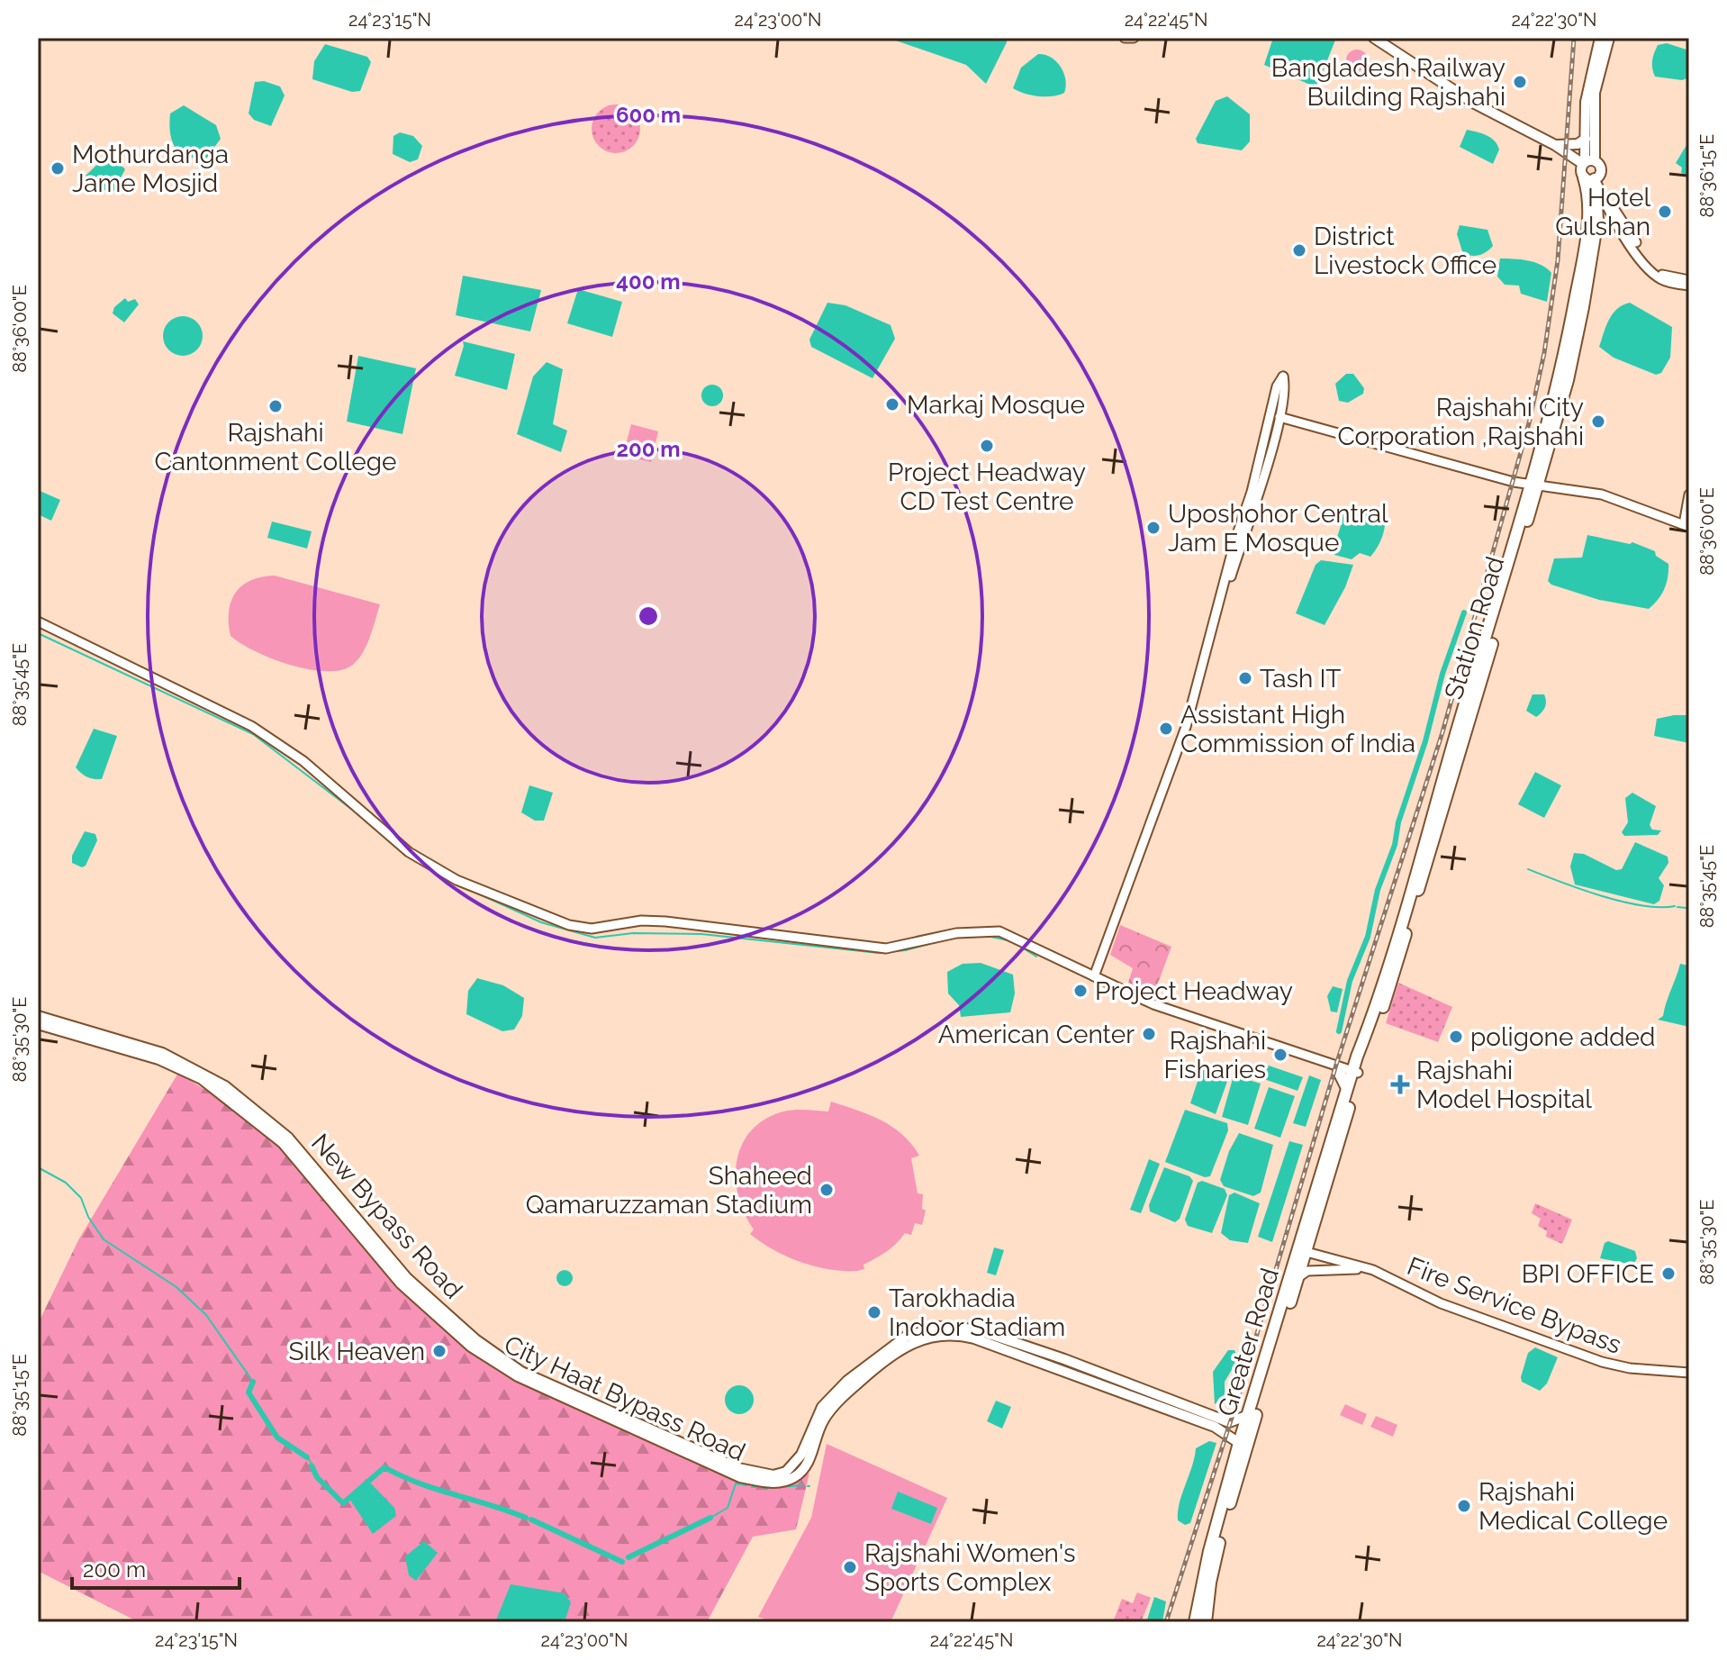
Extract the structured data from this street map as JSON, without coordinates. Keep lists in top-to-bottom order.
{
  "streets": {
    "highway": ["Station Road", "Greater Road"],
    "main road": ["City Haat Bypass Road"],
    "street": ["Fire Service Bypass"]
  },
  "crossings": [
    ["Station Road", "Greater Road"],
    ["Fire Service Bypass", "Greater Road"]
  ],
  "places": {
    "other": [
      "Bangladesh Railway Building Rajshahi",
      "Mothurdanga Jame Mosjid",
      "Hotel Gulshan",
      "District Livestock Office",
      "Markaj Mosque",
      "Rajshahi Cantonment College",
      "Rajshahi City Corporation ,Rajshahi",
      "Project Headway CD Test Centre",
      "Uposhohor Central Jam E Mosque",
      "Tash IT",
      "Assistant High Commission of India",
      "Project Headway",
      "American Center",
      "poligone added",
      "Rajshahi Fisharies",
      "Shaheed Qamaruzzaman Stadium",
      "BPI OFFICE",
      "Tarokhadia Indoor Stadiam",
      "Silk Heaven",
      "Rajshahi Medical College",
      "Rajshahi Women's Sports Complex"
    ],
    "health": ["Rajshahi Model Hospital"]
  },
  "scale_bar": "200 m",
  "coordinates": [
    "24°23'15\"N",
    "24°23'00\"N",
    "24°22'45\"N",
    "24°22'30\"N",
    "88°36'15\"E",
    "88°36'00\"E",
    "88°35'45\"E",
    "88°35'30\"E",
    "88°35'15\"E"
  ],
  "rings": ["600 m", "400 m", "200 m"]
}
